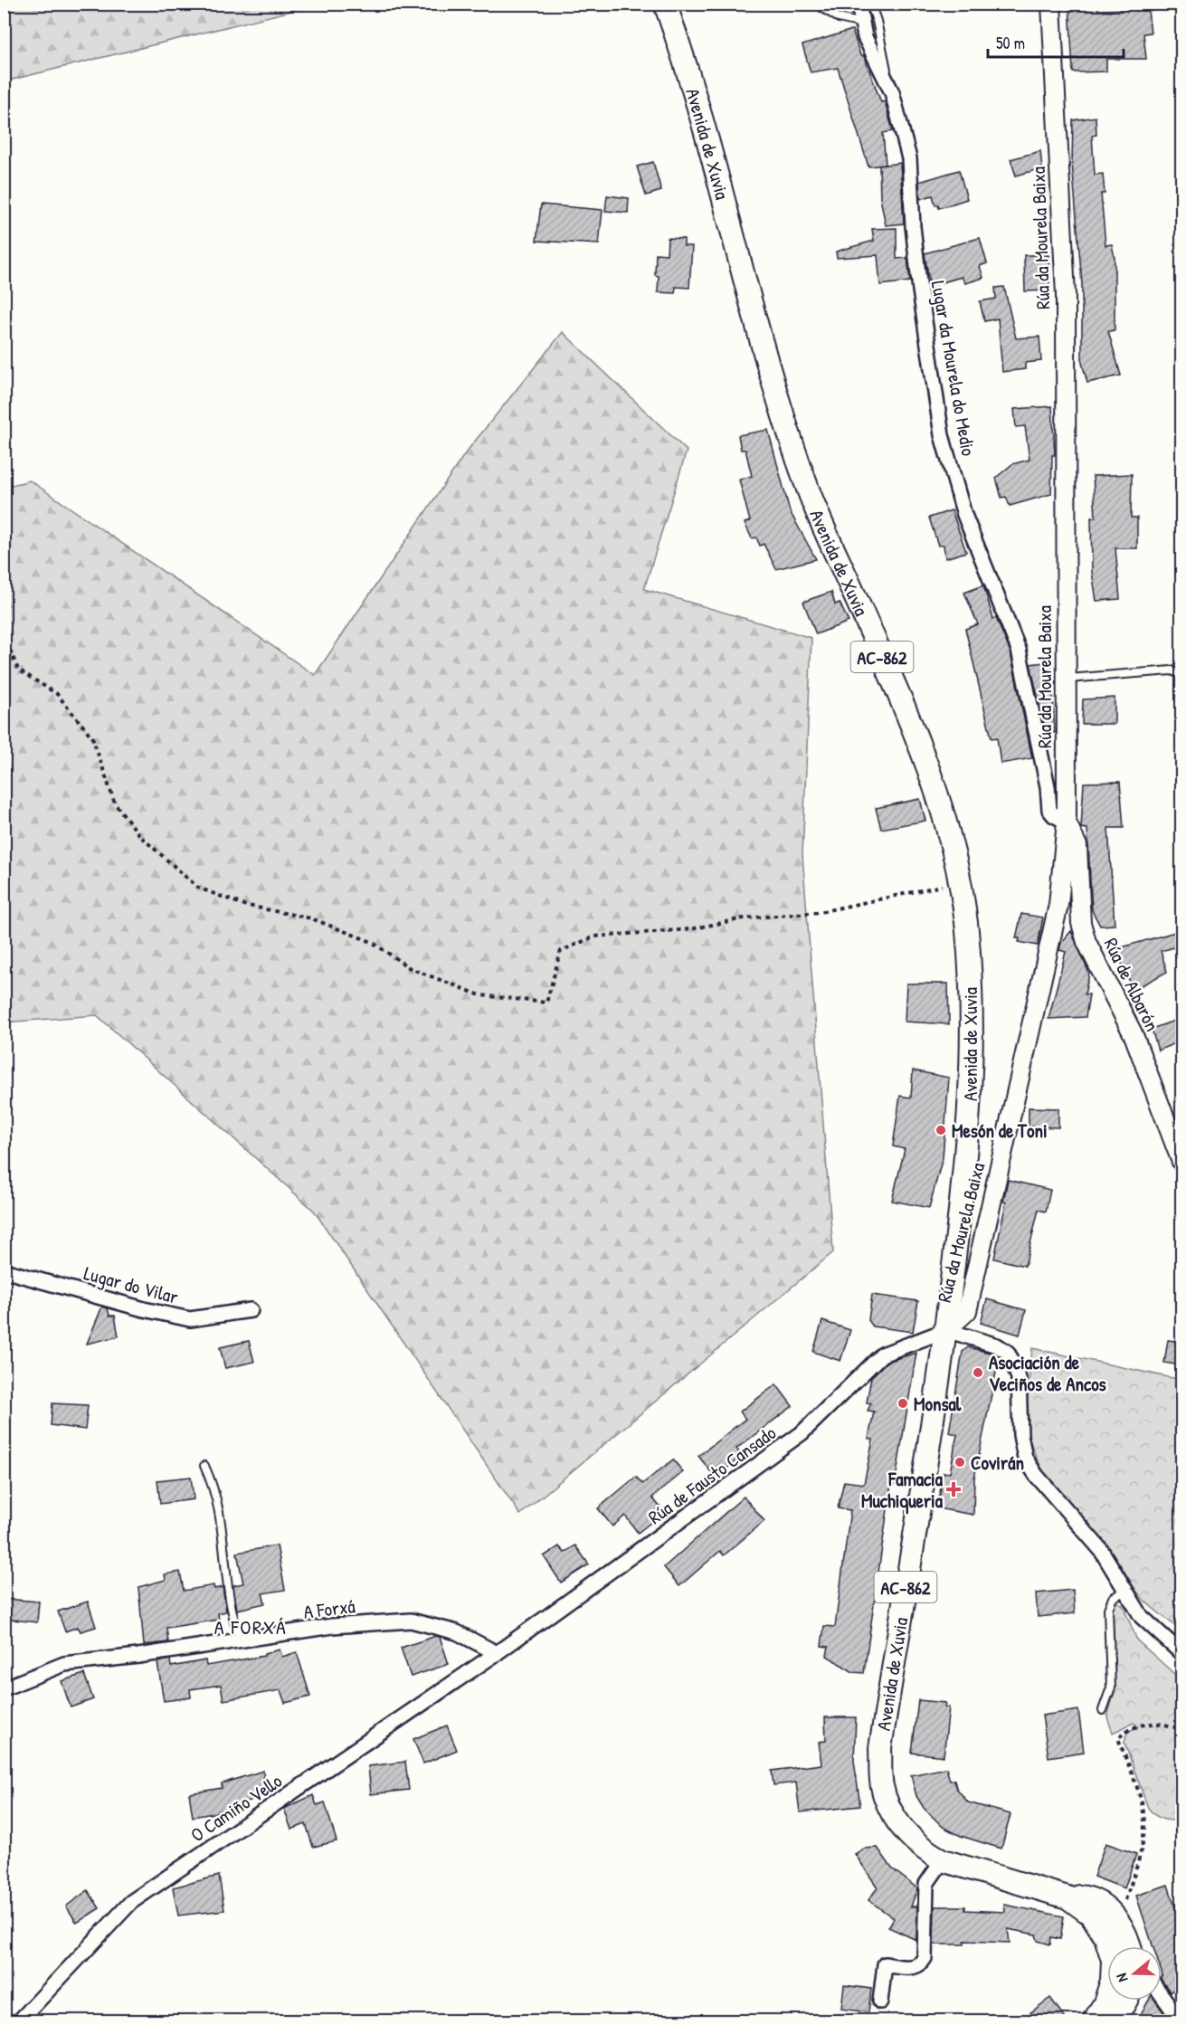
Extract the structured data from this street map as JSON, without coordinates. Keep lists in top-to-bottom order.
{
  "streets": {
    "main road": ["Avenida de Xuvia", "AC-862"],
    "street": [
      "Rúa da Mourela Baixa",
      "Lugar da Mourela do Medio",
      "Rúa de Albarón",
      "Lugar do Vilar",
      "Rúa de Fausto Cansado",
      "A Forxá",
      "O Camiño Vello"
    ]
  },
  "crossings": [
    ["Avenida de Xuvia", "Rúa da Mourela Baixa"],
    ["Avenida de Xuvia", "Rúa de Fausto Cansado"],
    ["Rúa da Mourela Baixa", "Lugar da Mourela do Medio"],
    ["Rúa da Mourela Baixa", "Rúa de Albarón"],
    ["Rúa da Mourela Baixa", "Rúa de Fausto Cansado"],
    ["Lugar da Mourela do Medio", "Rúa de Albarón"],
    ["Rúa de Fausto Cansado", "A Forxá"],
    ["Rúa de Fausto Cansado", "O Camiño Vello"],
    ["A Forxá", "O Camiño Vello"]
  ],
  "districts": ["A FORXÁ"],
  "places": {
    "other": [
      "Mesón de Toni",
      "Asociación de Veciños de Ancos",
      "Monsal",
      "Covirán"
    ],
    "health": ["Famacia Muchiqueria"]
  },
  "scale_bar": "50 m",
  "north": "left"
}
